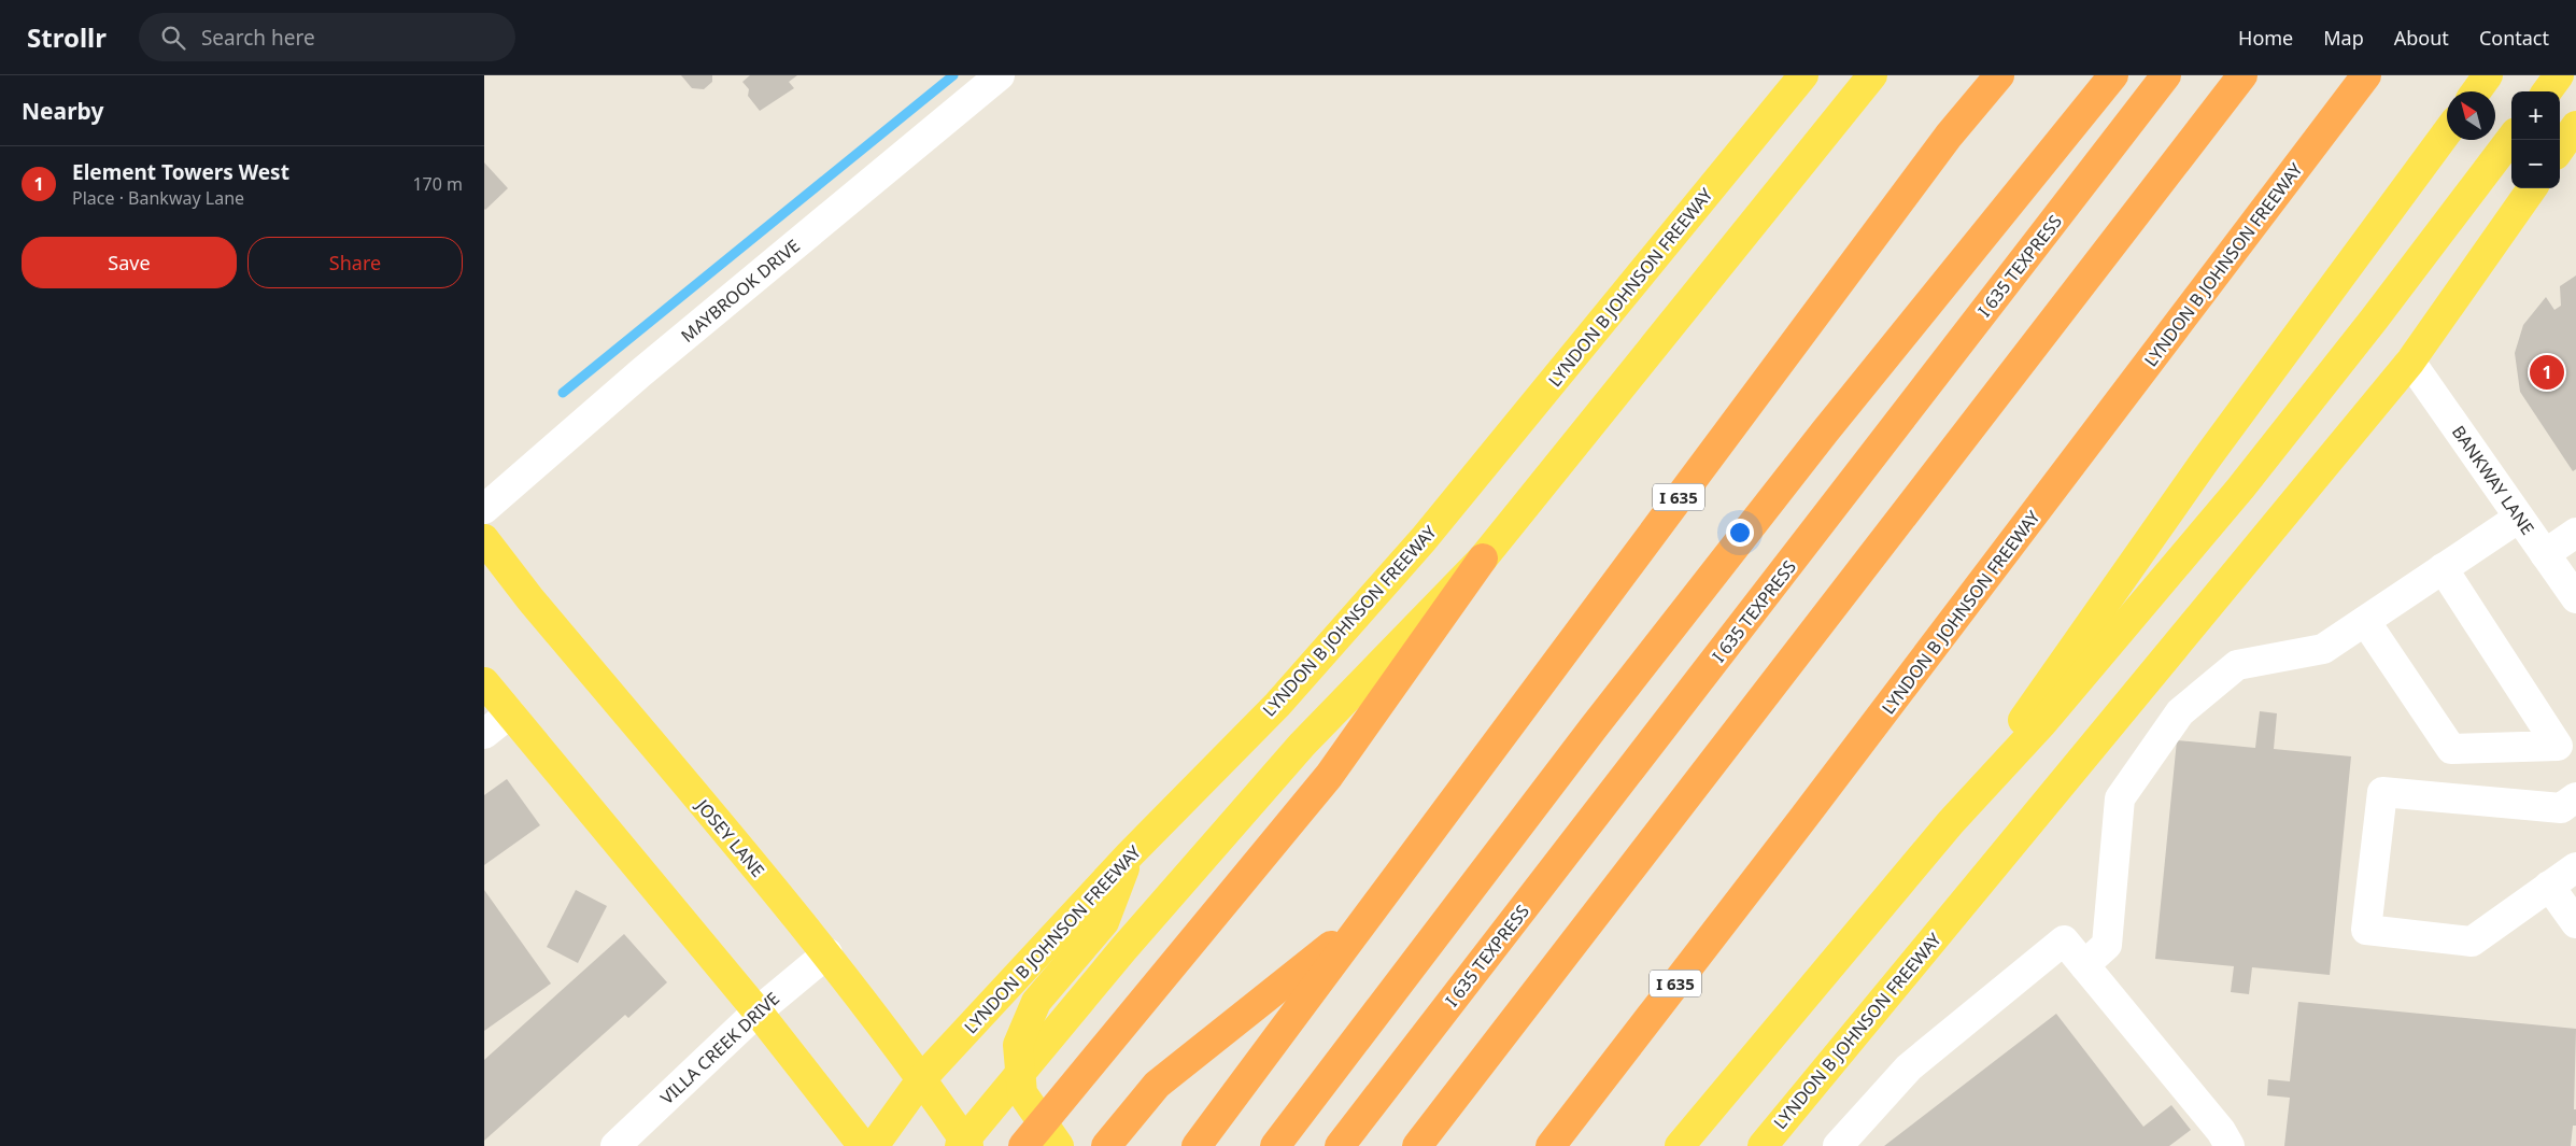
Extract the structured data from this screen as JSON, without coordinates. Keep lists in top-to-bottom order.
{
  "streets": {
    "highway": ["LYNDON B JOHNSON FREEWAY", "I 635 TEXPRESS", "I 635"],
    "main road": ["JOSEY LANE"],
    "street": ["MAYBROOK DRIVE", "BANKWAY LANE", "VILLA CREEK DRIVE"]
  },
  "crossings": [
    ["LYNDON B JOHNSON FREEWAY", "BANKWAY LANE"],
    ["LYNDON B JOHNSON FREEWAY", "JOSEY LANE"],
    ["JOSEY LANE", "VILLA CREEK DRIVE"]
  ],
  "north": "top left",
  "page": {
    "header": "Strollr",
    "search": "Search here",
    "nav": [
      "Home",
      "Map",
      "About",
      "Contact"
    ],
    "heading": "Nearby",
    "map_buttons": ["+", "−"],
    "list": [
      {
        "mark": "1",
        "name": "Element Towers West",
        "note": "Place · Bankway Lane",
        "value": "170 m"
      }
    ],
    "buttons": ["Save", "Share"],
    "pins": "1"
  }
}
